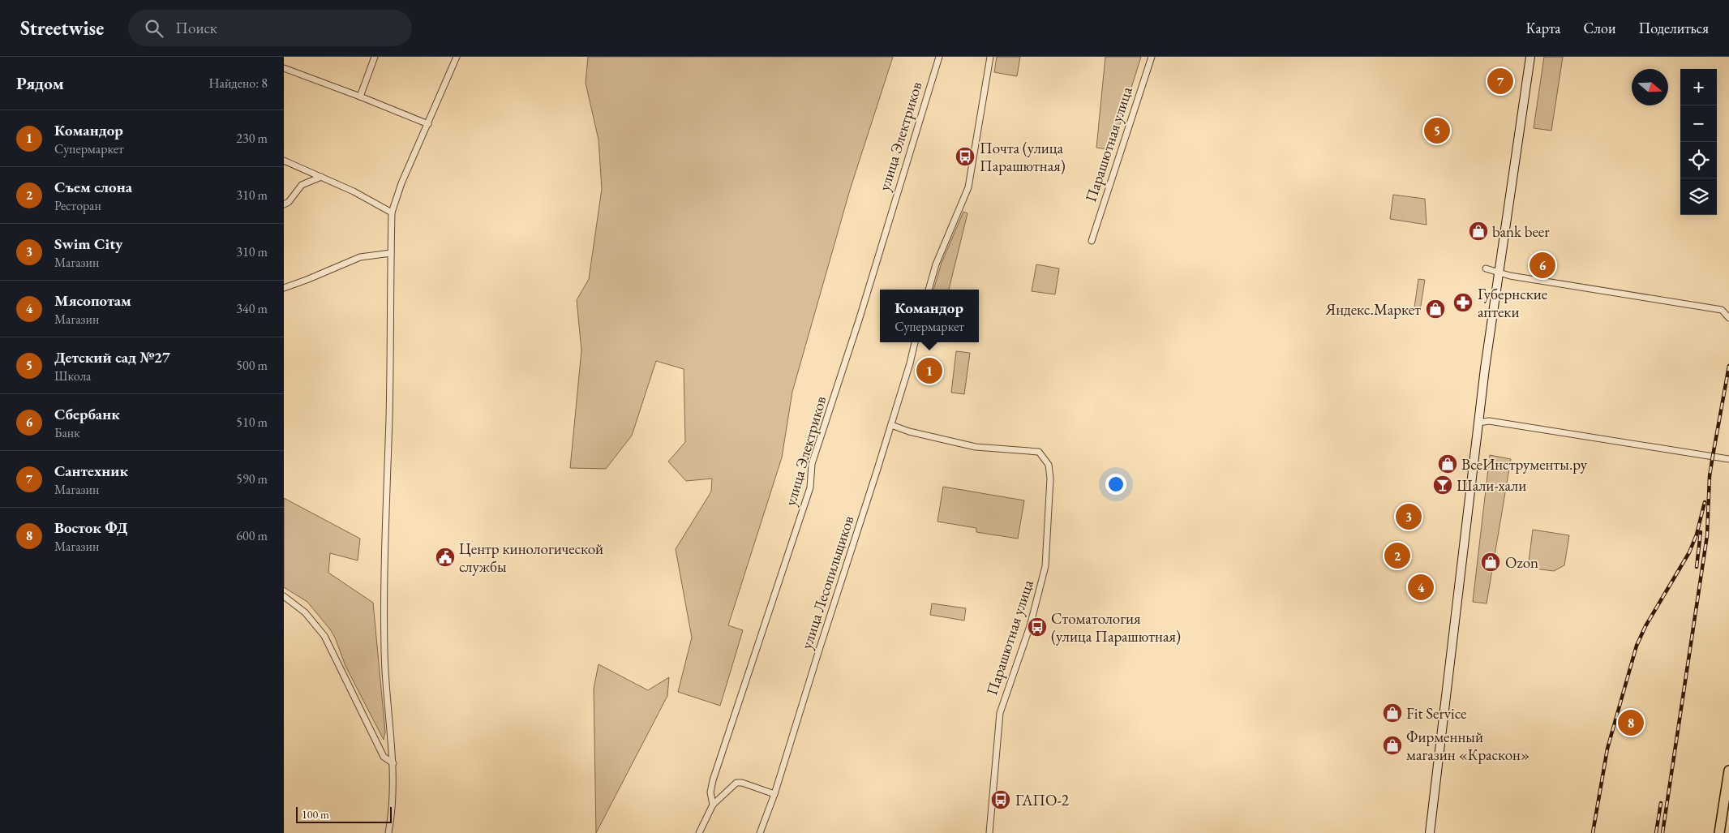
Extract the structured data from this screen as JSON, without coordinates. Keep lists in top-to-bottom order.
{
  "streets": {
    "street": ["улица Электриков", "Парашютная улица", "улица Лесопильщиков"]
  },
  "crossings": [
    ["Парашютная улица", "улица Лесопильщиков"]
  ],
  "places": {
    "bus stop": ["Почта (улица Парашютная)", "Стоматология (улица Парашютная)", "ГАПО-2"],
    "shop": [
      "bank beer",
      "Яндекс.Маркет",
      "ВсеИнструменты.ру",
      "Ozon",
      "Fit Service",
      "Фирменный магазин «Краскон»"
    ],
    "pharmacy": ["Губернские аптеки"],
    "bar": ["Шали-хали"],
    "public building": ["Центр кинологической службы"]
  },
  "scale_bar": "100 m",
  "north": "right",
  "page": {
    "header": "Streetwise",
    "search": "Поиск",
    "nav": ["Карта", "Слои", "Поделиться"],
    "heading": ["Рядом", "Найдено: 8"],
    "pins": [
      "7",
      "5",
      "6",
      "1",
      "3",
      "2",
      "4",
      "8"
    ],
    "map_buttons": ["+", "−"],
    "list": [
      {
        "mark": "1",
        "name": "Командор",
        "note": "Супермаркет",
        "value": "230 m"
      },
      {
        "mark": "2",
        "name": "Съем слона",
        "note": "Ресторан",
        "value": "310 m"
      },
      {
        "mark": "3",
        "name": "Swim City",
        "note": "Магазин",
        "value": "310 m"
      },
      {
        "mark": "4",
        "name": "Мясопотам",
        "note": "Магазин",
        "value": "340 m"
      },
      {
        "mark": "5",
        "name": "Детский сад №27",
        "note": "Школа",
        "value": "500 m"
      },
      {
        "mark": "6",
        "name": "Сбербанк",
        "note": "Банк",
        "value": "510 m"
      },
      {
        "mark": "7",
        "name": "Сантехник",
        "note": "Магазин",
        "value": "590 m"
      },
      {
        "mark": "8",
        "name": "Восток ФД",
        "note": "Магазин",
        "value": "600 m"
      }
    ],
    "popup": ["Командор", "Супермаркет"],
    "scale": "100 m"
  }
}
